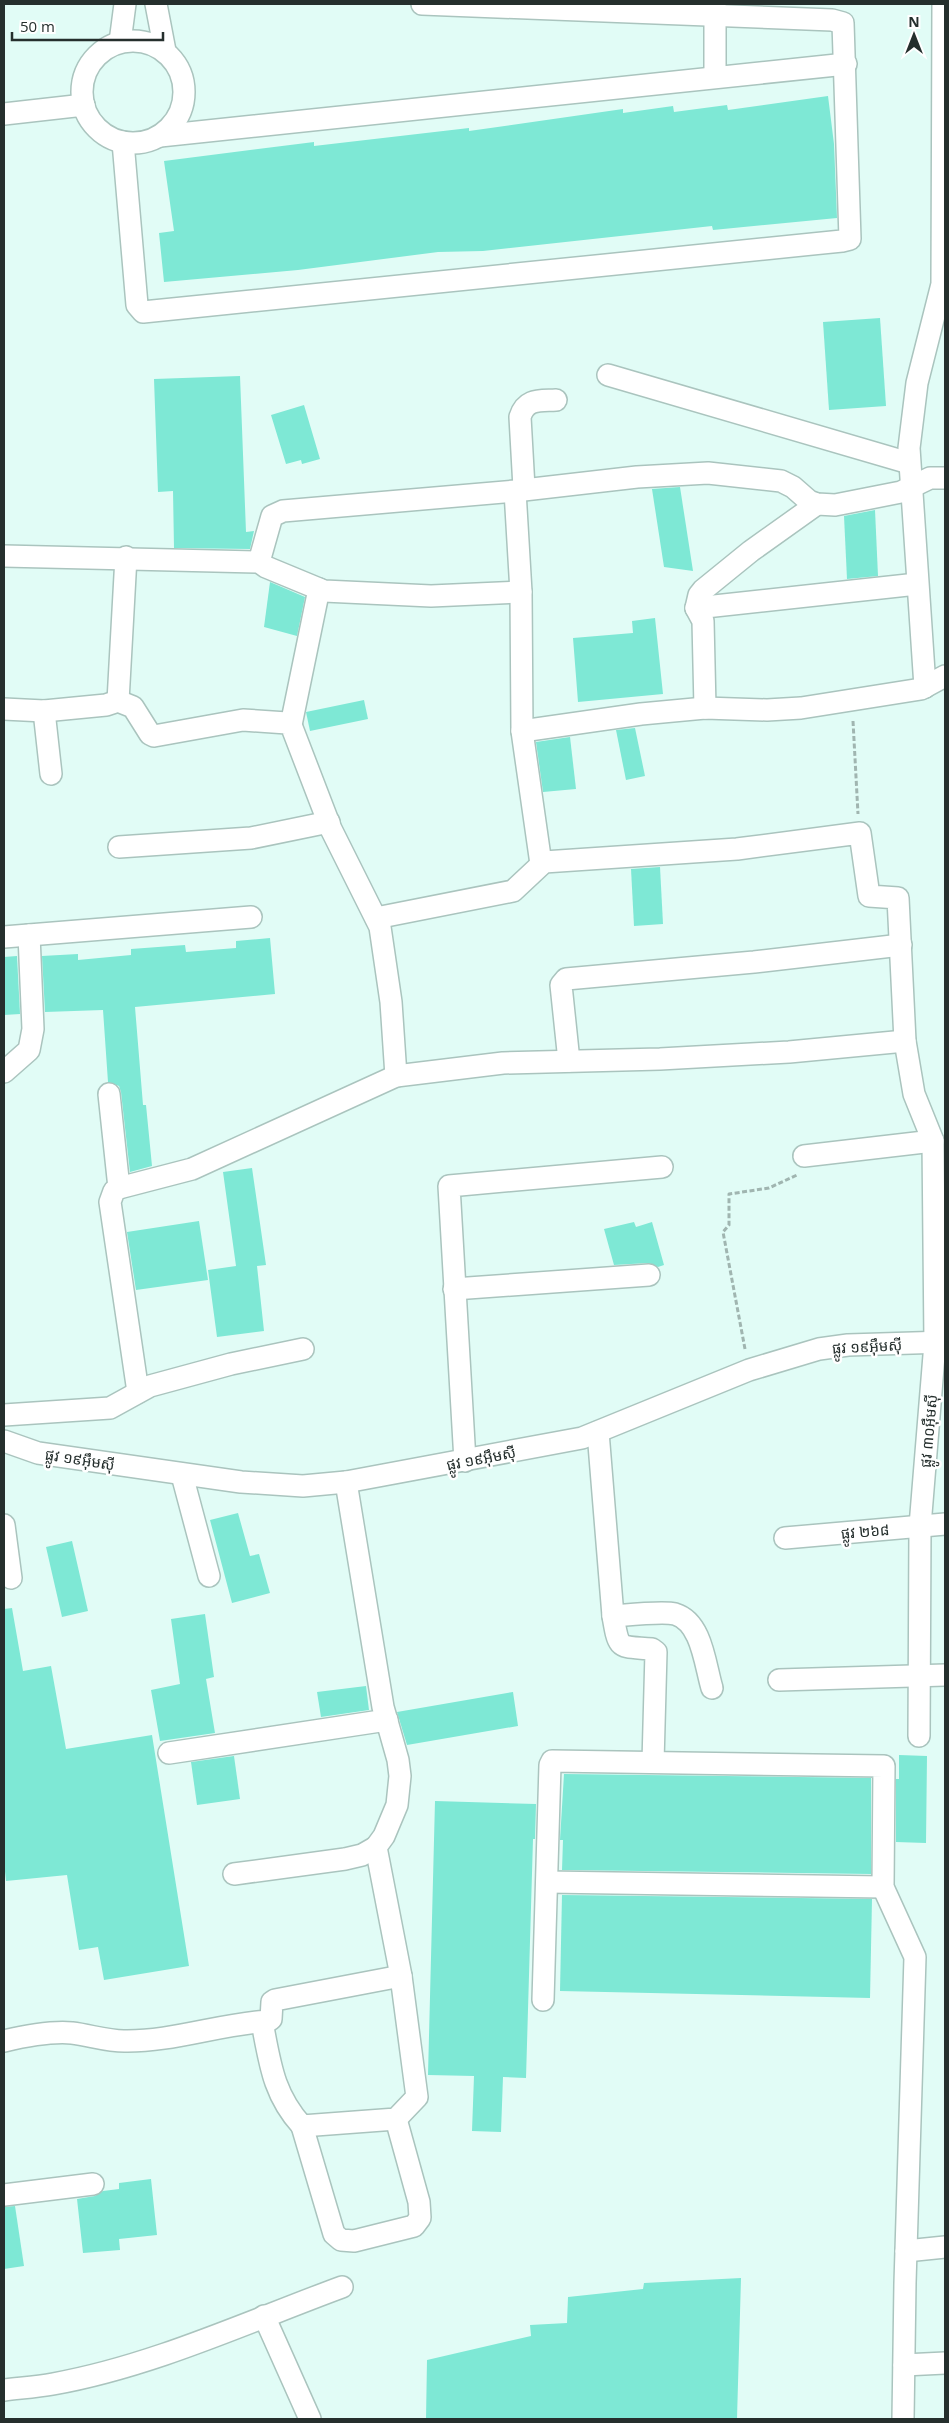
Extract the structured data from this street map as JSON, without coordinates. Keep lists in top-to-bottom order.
{
  "streets": {
    "street": ["ផ្លូវ ១៩អ៊ឹមស៊ី", "ផ្លូវ ៣០អ៊ឹមស៊ី", "ផ្លូវ ២៦៨"]
  },
  "crossings": [
    ["ផ្លូវ ១៩អ៊ឹមស៊ី", "ផ្លូវ ៣០អ៊ឹមស៊ី"],
    ["ផ្លូវ ៣០អ៊ឹមស៊ី", "ផ្លូវ ២៦៨"]
  ],
  "scale_bar": "50 m",
  "north": "top"
}
